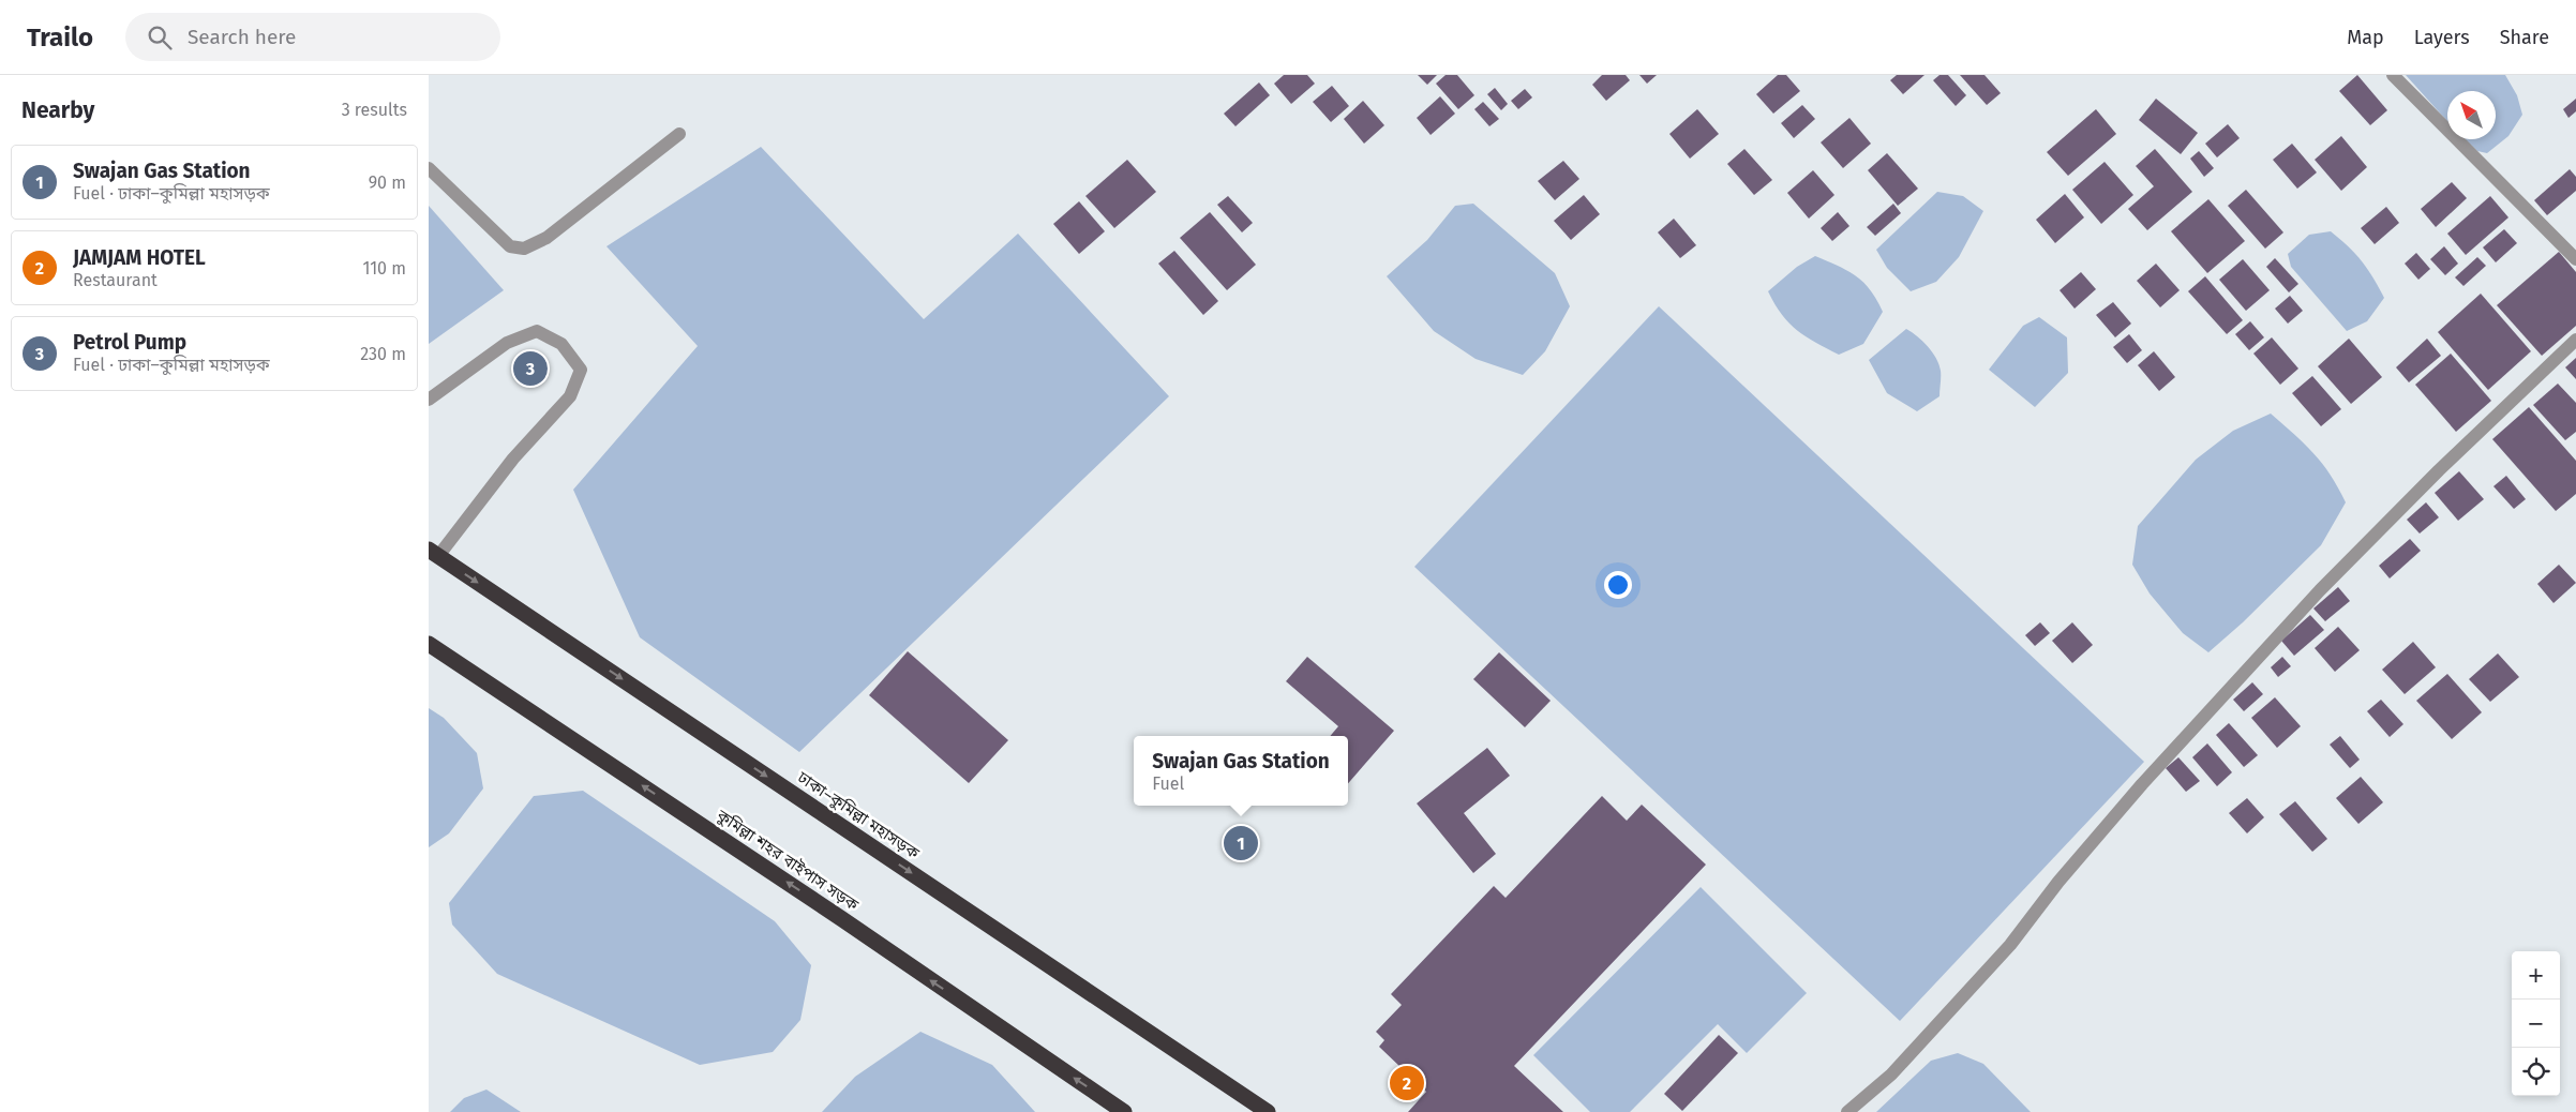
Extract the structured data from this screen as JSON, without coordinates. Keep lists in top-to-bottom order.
{
  "streets": {
    "highway": ["ঢাকা–কুমিল্লা মহাসড়ক", "কুমিল্লা শহর বাইপাস সড়ক"]
  },
  "one_way": ["ঢাকা–কুমিল্লা মহাসড়ক", "কুমিল্লা শহর বাইপাস সড়ক"],
  "north": "top left",
  "page": {
    "header": "Trailo",
    "search": "Search here",
    "nav": ["Map", "Layers", "Share"],
    "heading": ["Nearby", "3 results"],
    "list": [
      {
        "mark": "1",
        "name": "Swajan Gas Station",
        "note": "Fuel · ঢাকা–কুমিল্লা মহাসড়ক",
        "value": "90 m"
      },
      {
        "mark": "2",
        "name": "JAMJAM HOTEL",
        "note": "Restaurant",
        "value": "110 m"
      },
      {
        "mark": "3",
        "name": "Petrol Pump",
        "note": "Fuel · ঢাকা–কুমিল্লা মহাসড়ক",
        "value": "230 m"
      }
    ],
    "pins": ["3", "1", "2"],
    "popup": ["Swajan Gas Station", "Fuel"],
    "map_buttons": ["+", "−"]
  }
}
